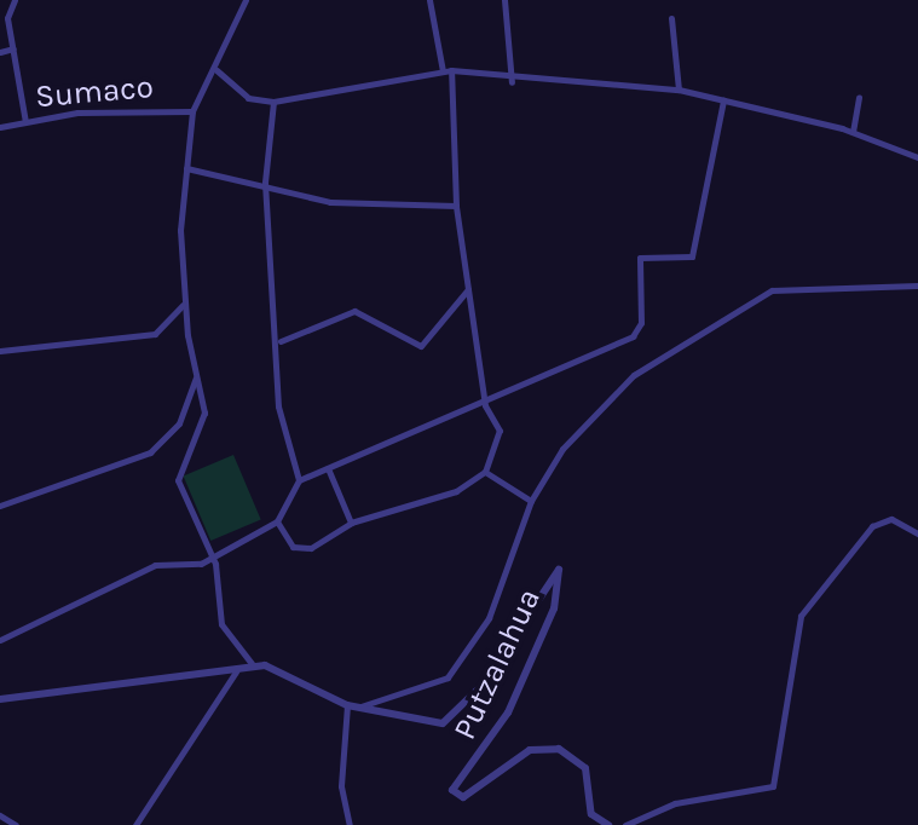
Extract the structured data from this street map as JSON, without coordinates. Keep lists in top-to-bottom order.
{
  "streets": {
    "street": ["Sumaco", "Putzalahua"]
  }
}
